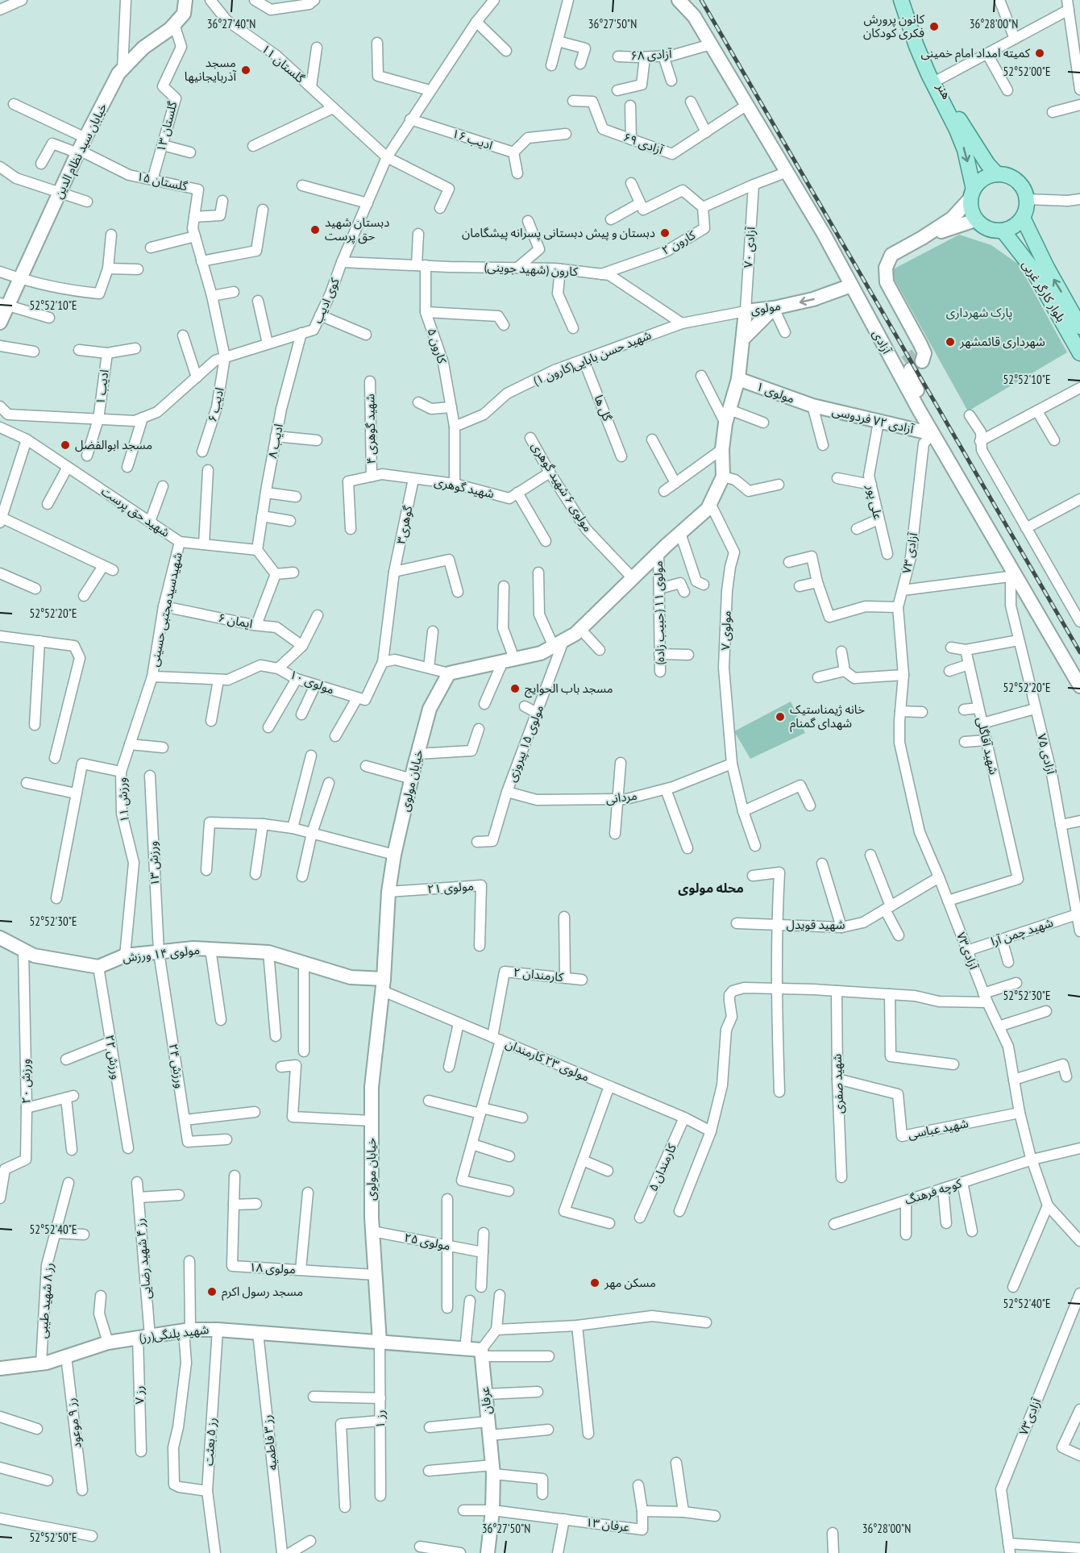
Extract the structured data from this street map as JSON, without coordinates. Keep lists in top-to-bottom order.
{
  "streets": {
    "main road": ["هنر", "بلوار کارگر غربی"],
    "street": [
      "آزادی ۶۸",
      "گلستان ۱۱",
      "گلستان ۱۳",
      "ادیب ۱۶",
      "آزادی ۶۹",
      "خیابان سید نظام الدین",
      "گلستان ۱۵",
      "کارون ۲",
      "آزادی ۷۰",
      "کارون (شهید جوینی)",
      "کوی ادیب",
      "مولوی",
      "آزادی",
      "کارون ۵",
      "شهید حسن بابایی(کارون ۱)",
      "ادیب ۱",
      "مولوی ۱",
      "ادیب ۶",
      "گل ها",
      "آزادی ۷۲ فردوسی",
      "شهید گوهری ۴",
      "ادیب ۸",
      "مولوی ۶ شهید گوهری",
      "شهید گوهری",
      "علی پور",
      "شهید حق پرست",
      "گوهری۳",
      "آزادی ۷۳",
      "شهیدسیدمجتبی حسینی",
      "مولوی ۱۱ (حبیب زاده)",
      "ایمان ۶",
      "مولوی ۷",
      "مولوی ۱۰",
      "مولوی ۱۵ پیروزی",
      "شهید آقاگلی",
      "آزادی ۷۵",
      "خیابان مولوی",
      "مردانی",
      "ورزش ۱۱",
      "ورزش ۱۳",
      "مولوی ۲۱",
      "شهید قویدل",
      "شهید چمن آرا",
      "آزادی۷۳",
      "مولوی ۱۴ ورزش",
      "کارمندان ۲",
      "ورزش ۲۲",
      "مولوی ۲۳ کارمندان",
      "ورزش ۲۴",
      "ورزش ۲۰",
      "شهید صفری",
      "شهید عباسی",
      "کارمندان ۵",
      "کوچه فرهنگ",
      "مولوی ۲۵",
      "رز ۴ شهید رضایی",
      "مولوی ۱۸",
      "رز ۸ شهید طیبی",
      "شهید پلنگی(رز)",
      "رز ۷",
      "عرفان",
      "رز ۱",
      "رز ۹ موعود",
      "رز ۵ بعثت",
      "رز ۳ فاطمیه",
      "عرفان ۱۳"
    ]
  },
  "crossings": [
    ["آزادی ۶۸", "آزادی"],
    ["گلستان ۱۱", "کوی ادیب"],
    ["هنر", "بلوار کارگر غربی"],
    ["گلستان ۱۳", "خیابان سید نظام الدین"],
    ["گلستان ۱۳", "گلستان ۱۵"],
    ["ادیب ۱۶", "کوی ادیب"],
    ["آزادی ۶۹", "آزادی"],
    ["خیابان سید نظام الدین", "گلستان ۱۵"],
    ["گلستان ۱۵", "کوی ادیب"],
    ["گلستان ۱۵", "ادیب ۶"],
    ["کارون ۲", "کارون (شهید جوینی)"],
    ["آزادی ۷۰", "مولوی"],
    ["کارون (شهید جوینی)", "کوی ادیب"],
    ["کارون (شهید جوینی)", "کارون ۵"],
    ["کارون (شهید جوینی)", "شهید حسن بابایی(کارون ۱)"],
    ["کوی ادیب", "ادیب ۱"],
    ["کوی ادیب", "ادیب ۶"],
    ["کوی ادیب", "ادیب ۸"],
    ["مولوی", "آزادی"],
    ["مولوی", "مولوی ۱"],
    ["آزادی", "آزادی ۷۲ فردوسی"],
    ["آزادی", "آزادی ۷۳"],
    ["آزادی", "آزادی ۷۵"],
    ["کارون ۵", "شهید حسن بابایی(کارون ۱)"],
    ["کارون ۵", "شهید گوهری"],
    ["شهید حسن بابایی(کارون ۱)", "گل ها"],
    ["مولوی ۱", "آزادی ۷۲ فردوسی"],
    ["آزادی ۷۲ فردوسی", "علی پور"],
    ["آزادی ۷۲ فردوسی", "آزادی ۷۳"],
    ["شهید گوهری ۴", "شهید گوهری"],
    ["ادیب ۸", "شهید حق پرست"],
    ["مولوی ۶ شهید گوهری", "شهید گوهری"],
    ["شهید گوهری", "گوهری۳"],
    ["شهید حق پرست", "شهیدسیدمجتبی حسینی"],
    ["آزادی ۷۳", "آزادی۷۳"],
    ["شهیدسیدمجتبی حسینی", "ایمان ۶"],
    ["شهیدسیدمجتبی حسینی", "مولوی ۱۰"],
    ["شهیدسیدمجتبی حسینی", "ورزش ۱۱"],
    ["مولوی ۷", "مردانی"],
    ["مولوی ۱۰", "ورزش ۱۱"],
    ["مولوی ۱۵ پیروزی", "مردانی"],
    ["شهید آقاگلی", "آزادی۷۳"],
    ["آزادی ۷۵", "شهید چمن آرا"],
    ["خیابان مولوی", "مولوی ۲۱"],
    ["خیابان مولوی", "مولوی ۱۴ ورزش"],
    ["خیابان مولوی", "مولوی ۲۳ کارمندان"],
    ["خیابان مولوی", "مولوی ۲۵"],
    ["خیابان مولوی", "مولوی ۱۸"],
    ["خیابان مولوی", "شهید پلنگی(رز)"],
    ["خیابان مولوی", "رز ۱"],
    ["ورزش ۱۱", "مولوی ۱۴ ورزش"],
    ["ورزش ۱۳", "مولوی ۱۴ ورزش"],
    ["ورزش ۱۳", "ورزش ۲۴"],
    ["شهید قویدل", "آزادی۷۳"],
    ["شهید چمن آرا", "آزادی۷۳"],
    ["آزادی۷۳", "شهید عباسی"],
    ["آزادی۷۳", "کوچه فرهنگ"],
    ["مولوی ۱۴ ورزش", "ورزش ۲۲"],
    ["مولوی ۱۴ ورزش", "مولوی ۲۳ کارمندان"],
    ["مولوی ۱۴ ورزش", "ورزش ۲۴"],
    ["کارمندان ۲", "مولوی ۲۳ کارمندان"],
    ["مولوی ۲۳ کارمندان", "کارمندان ۵"],
    ["شهید صفری", "شهید عباسی"],
    ["رز ۴ شهید رضایی", "شهید پلنگی(رز)"],
    ["رز ۴ شهید رضایی", "رز ۷"],
    ["رز ۸ شهید طیبی", "شهید پلنگی(رز)"],
    ["شهید پلنگی(رز)", "رز ۷"],
    ["شهید پلنگی(رز)", "رز ۱"],
    ["شهید پلنگی(رز)", "رز ۹ موعود"],
    ["شهید پلنگی(رز)", "رز ۵ بعثت"],
    ["شهید پلنگی(رز)", "رز ۳ فاطمیه"],
    ["عرفان", "عرفان ۱۳"]
  ],
  "one_way": ["مولوی"],
  "districts": ["محله مولوی"],
  "parks": ["پارک شهرداری"],
  "places": [
    "کانون پرورش فکری کودکان",
    "کمیته امداد امام خمینی",
    "مسجد آذربایجانیها",
    "دبستان شهید حق پرست",
    "دبستان و پیش دبستانی پسرانه پیشگامان",
    "شهرداری قائمشهر",
    "مسجد ابوالفضل",
    "مسجد باب الحوایج",
    "خانه ژیمناستیک شهدای گمنام",
    "مسکن مهر",
    "مسجد رسول اکرم"
  ],
  "coordinates": [
    "36°27'40\"N",
    "36°27'50\"N",
    "36°28'00\"N",
    "52°52'00\"E",
    "52°52'10\"E",
    "52°52'20\"E",
    "52°52'30\"E",
    "52°52'40\"E",
    "52°52'50\"E"
  ]
}
